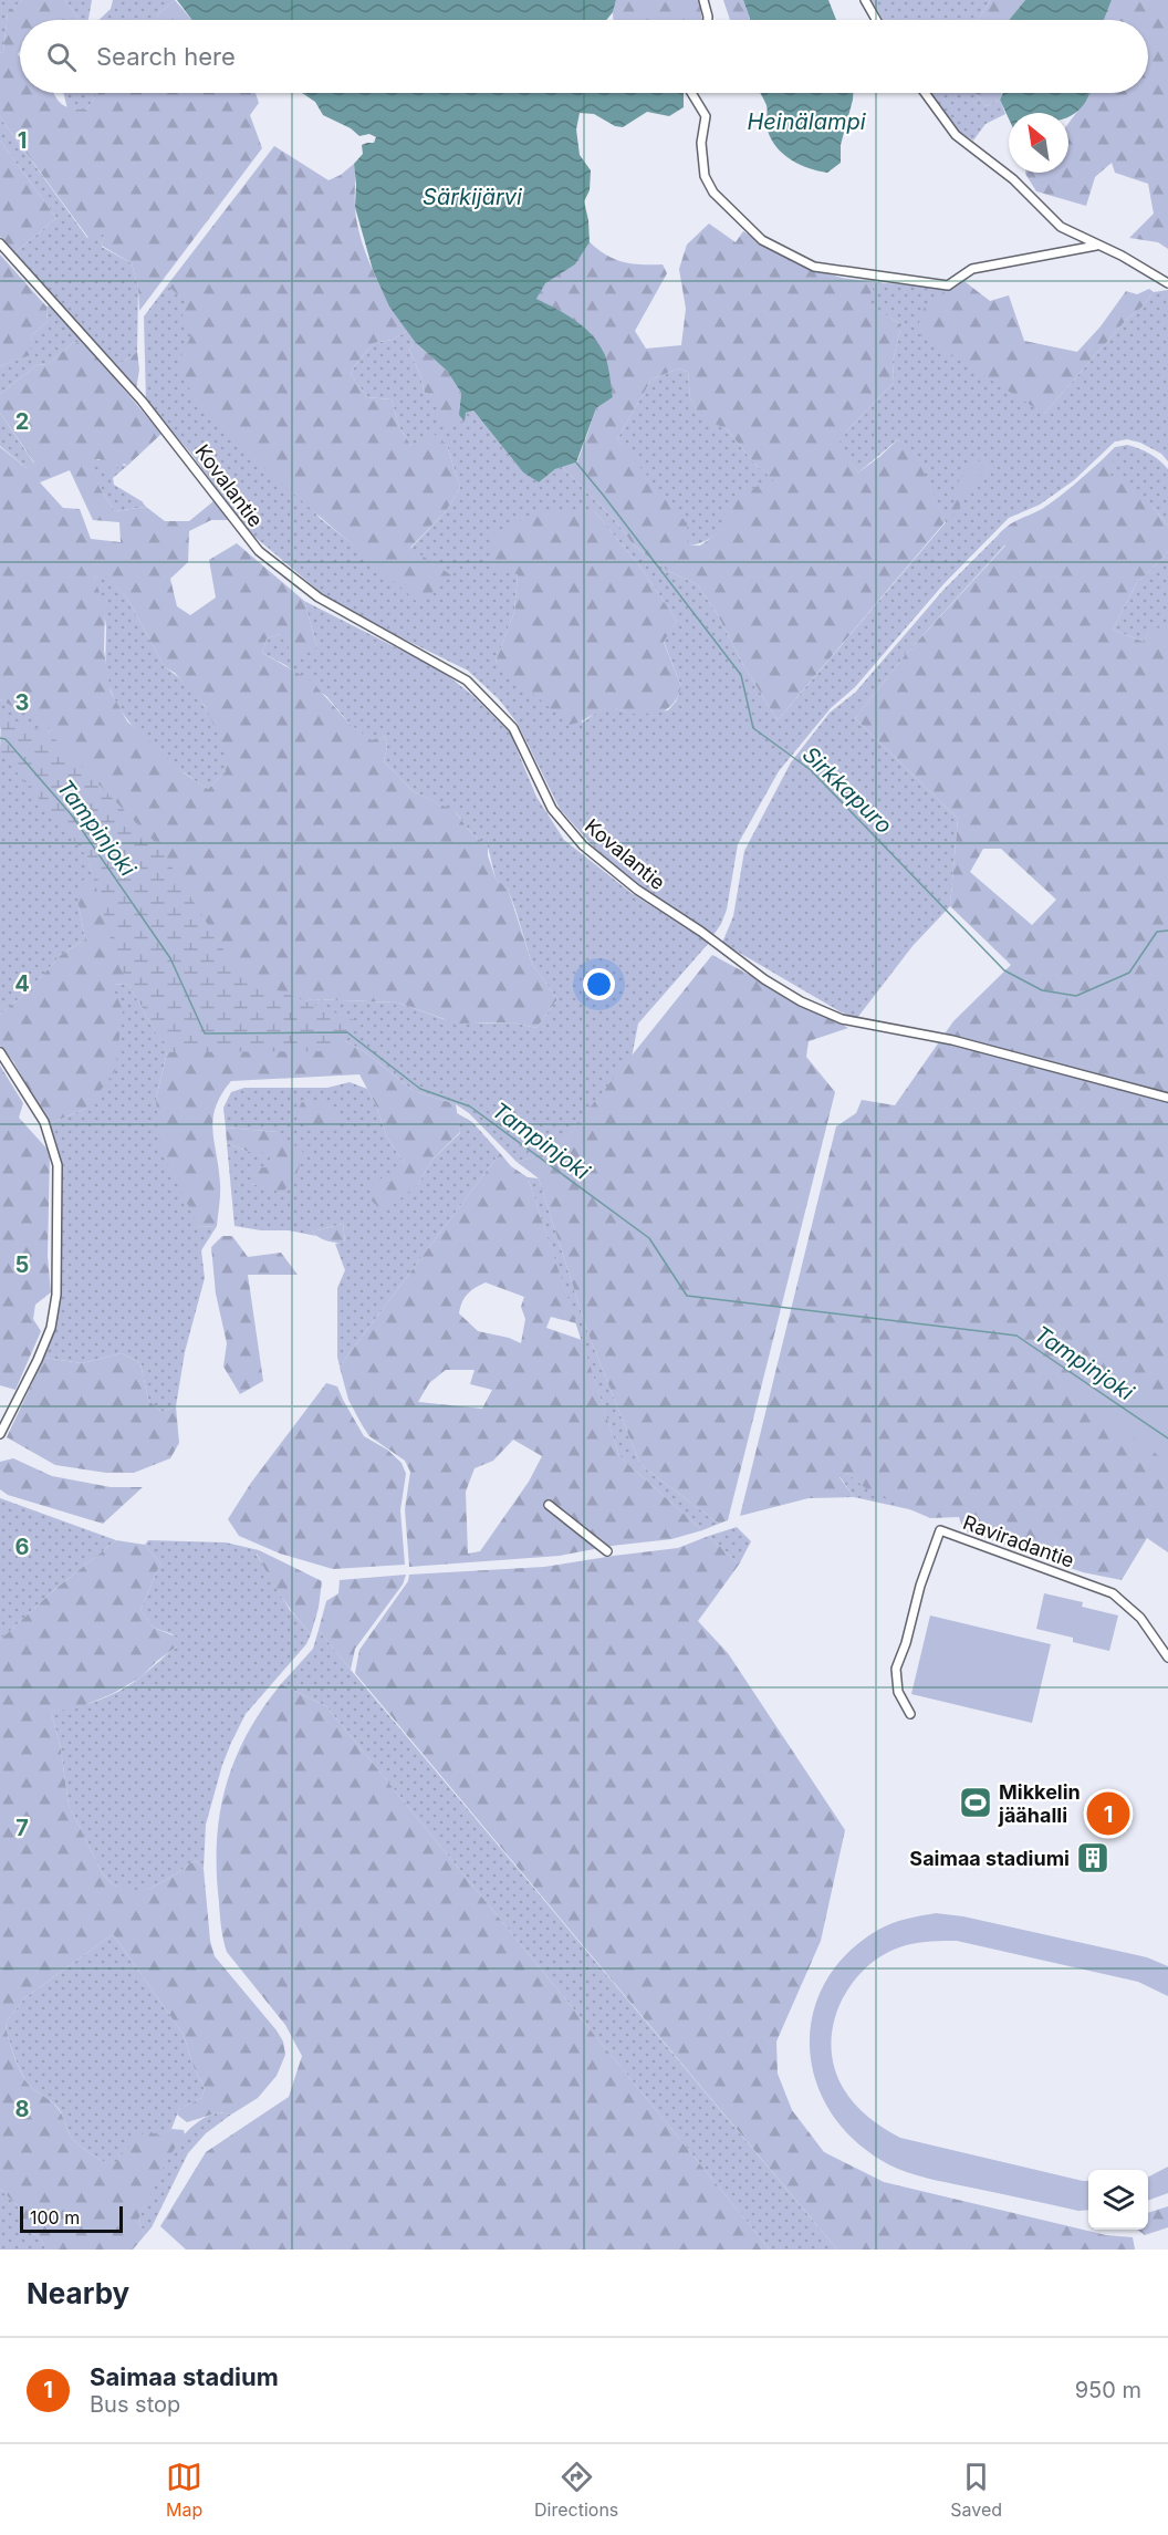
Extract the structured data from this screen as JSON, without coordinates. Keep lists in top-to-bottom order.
{
  "streets": {
    "street": ["Kovalantie", "Raviradantie"]
  },
  "water": [
    "Heinälampi",
    "Särkijärvi",
    "Sirkkapuro",
    "Tampinjoki"
  ],
  "places": {
    "sports": ["Mikkelin jäähalli"],
    "building": ["Saimaa stadiumi"]
  },
  "scale_bar": "100 m",
  "north": "top left",
  "page": {
    "search": "Search here",
    "pins": "1",
    "scale": "100 m",
    "heading": "Nearby",
    "list": [
      {
        "mark": "1",
        "name": "Saimaa stadium",
        "note": "Bus stop",
        "value": "950 m"
      }
    ],
    "nav": ["Map", "Directions", "Saved"]
  },
  "grid": {
    "rows": [
      "1",
      "2",
      "3",
      "4",
      "5",
      "6",
      "7",
      "8"
    ]
  }
}
